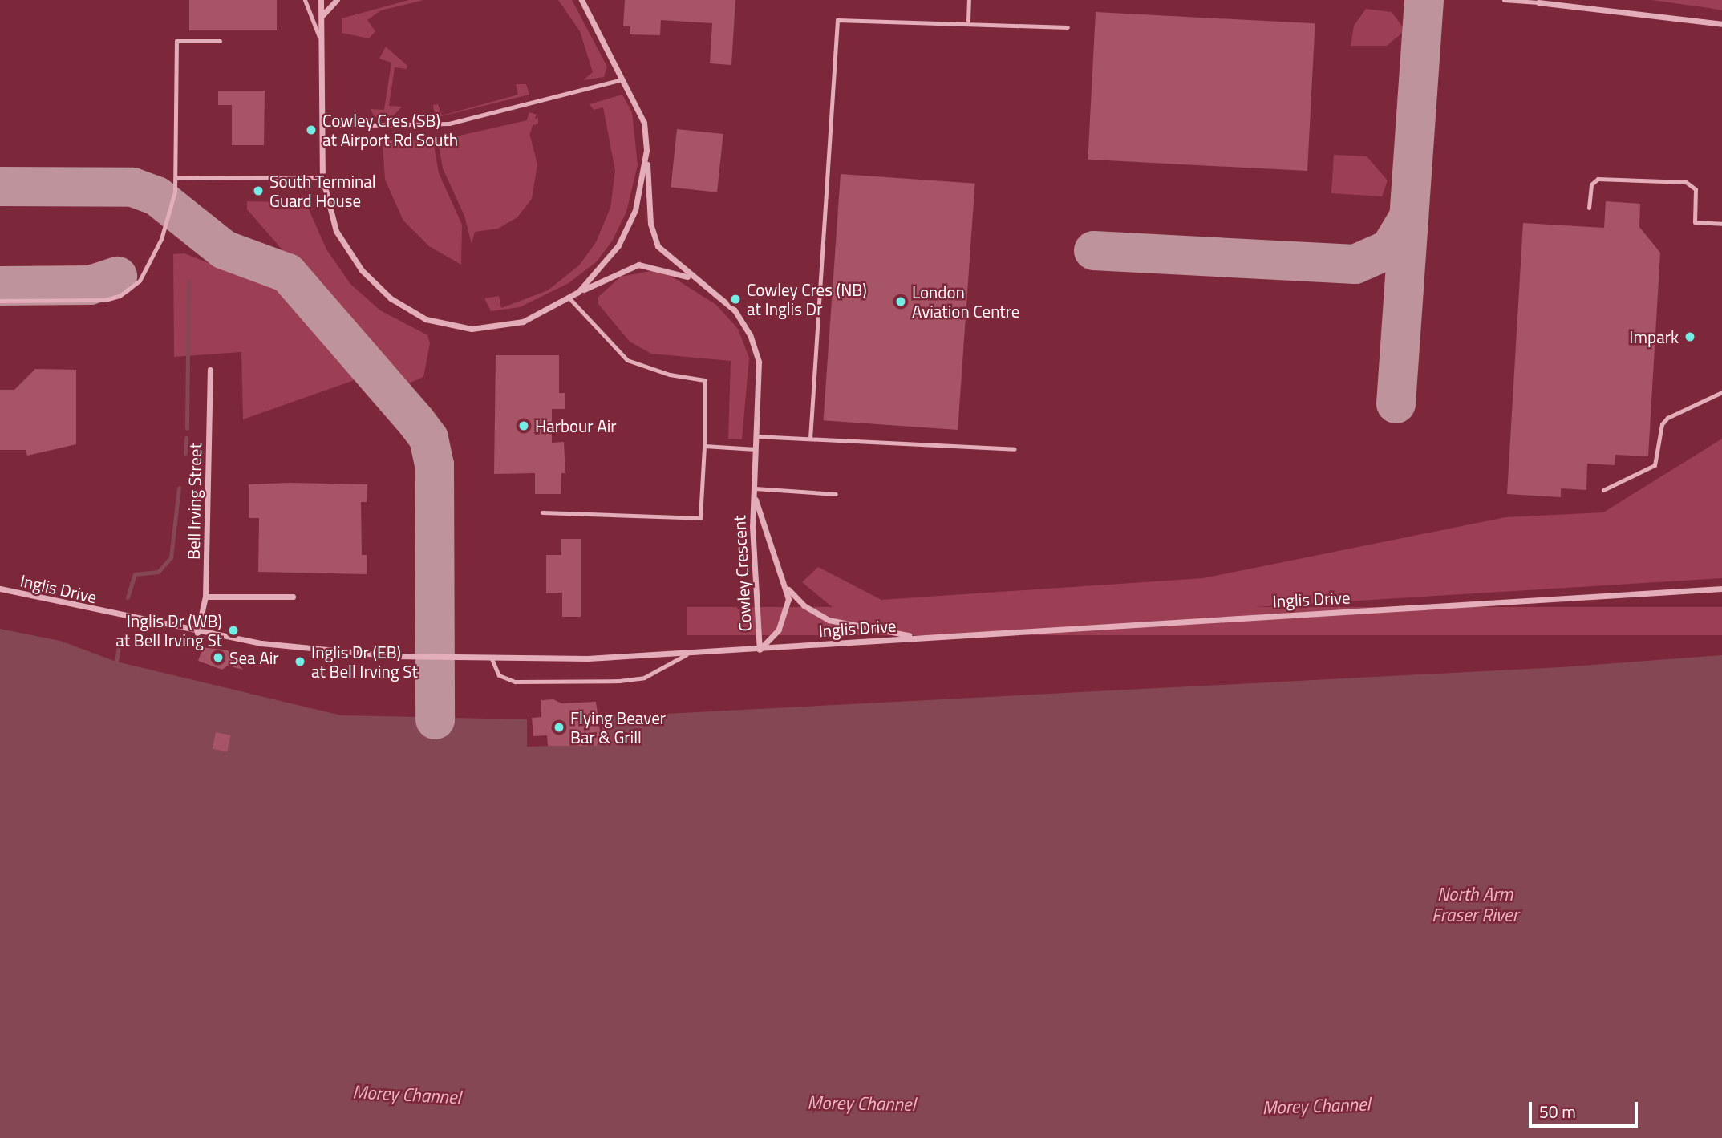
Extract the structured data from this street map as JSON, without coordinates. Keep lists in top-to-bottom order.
{
  "streets": {
    "street": ["Bell Irving Street", "Cowley Crescent", "Inglis Drive"]
  },
  "crossings": [
    ["Bell Irving Street", "Inglis Drive"],
    ["Cowley Crescent", "Inglis Drive"]
  ],
  "water": ["North Arm Fraser River", "Morey Channel"],
  "places": [
    "Cowley Cres (SB) at Airport Rd South",
    "South Terminal Guard House",
    "Cowley Cres (NB) at Inglis Dr",
    "London Aviation Centre",
    "Impark",
    "Harbour Air",
    "Inglis Dr (WB) at Bell Irving St",
    "Sea Air",
    "Inglis Dr (EB) at Bell Irving St",
    "Flying Beaver Bar & Grill"
  ],
  "scale_bar": "50 m"
}
